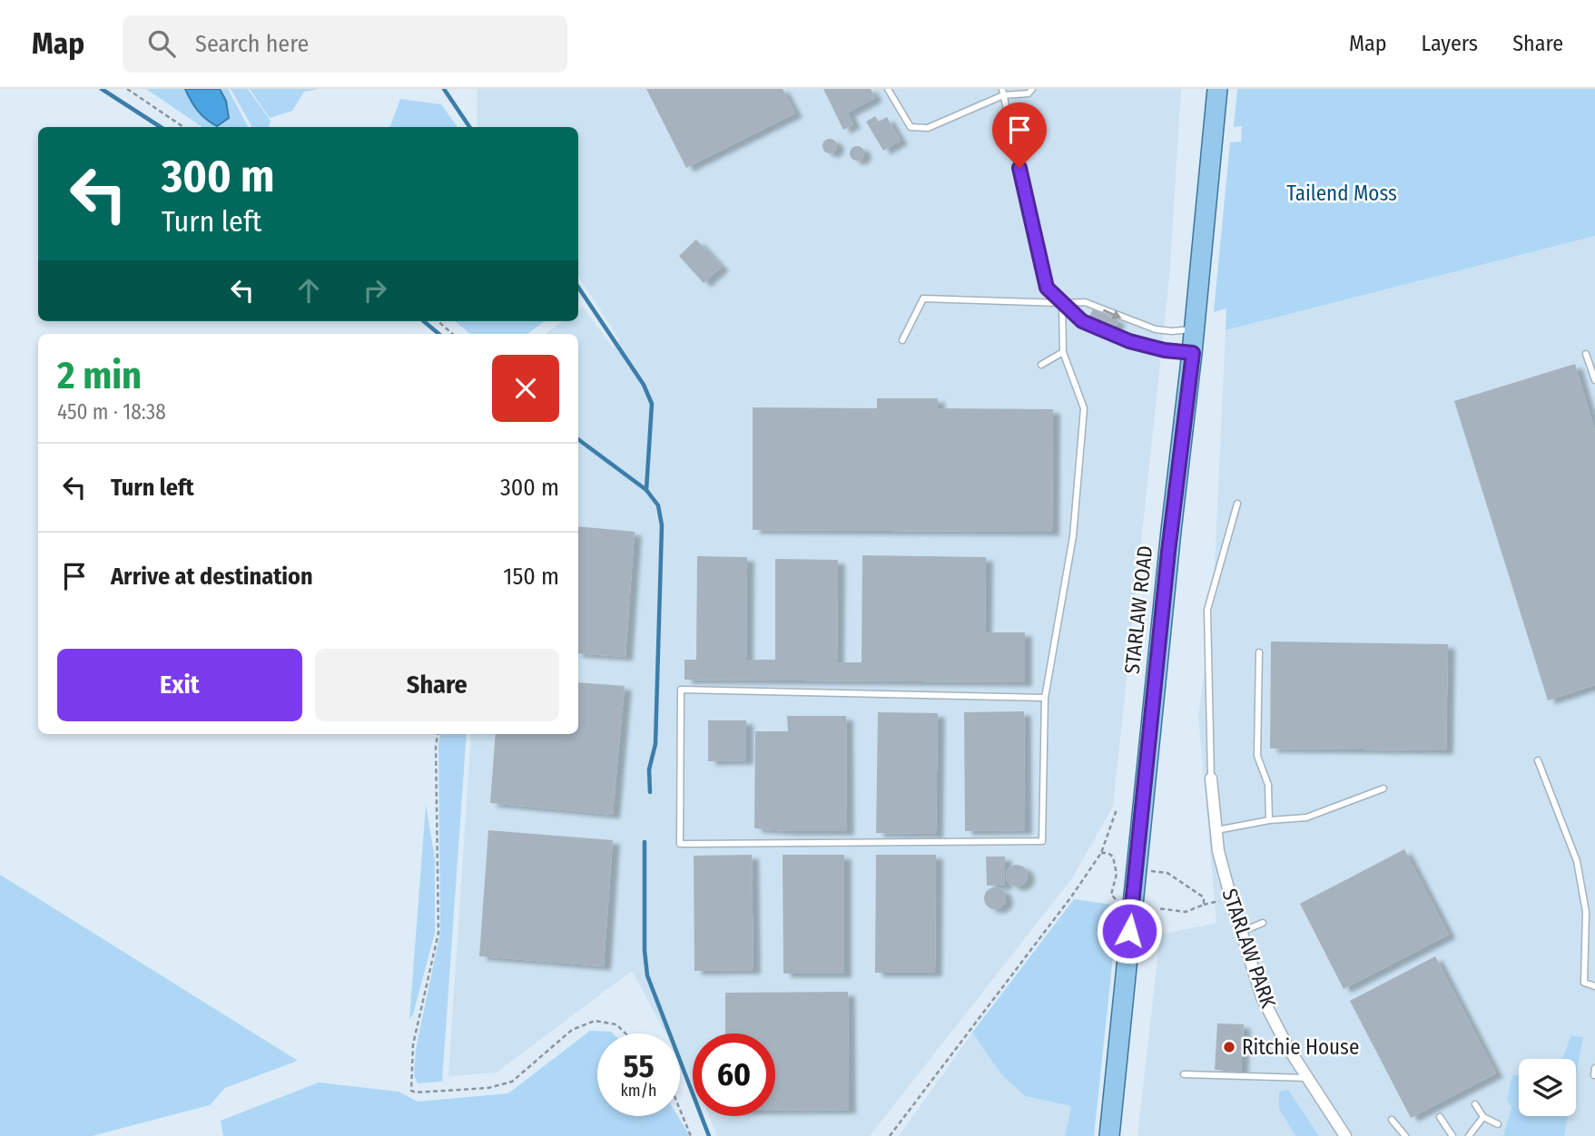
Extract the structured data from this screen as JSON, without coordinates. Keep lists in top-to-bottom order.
{
  "streets": {
    "main road": ["STARLAW ROAD"],
    "street": ["STARLAW PARK"]
  },
  "parks": ["Tailend Moss"],
  "places": ["Ritchie House"],
  "page": {
    "header": "Map",
    "search": "Search here",
    "nav": ["Map", "Layers", "Share"],
    "turn": ["300 m", "Turn left"],
    "heading": ["2 min", "450 m · 18:38"],
    "list": [
      {
        "name": "Turn left",
        "value": "300 m"
      },
      {
        "name": "Arrive at destination",
        "value": "150 m"
      }
    ],
    "buttons": ["Exit", "Share"],
    "speed": "55 km/h",
    "limit": "60"
  }
}
